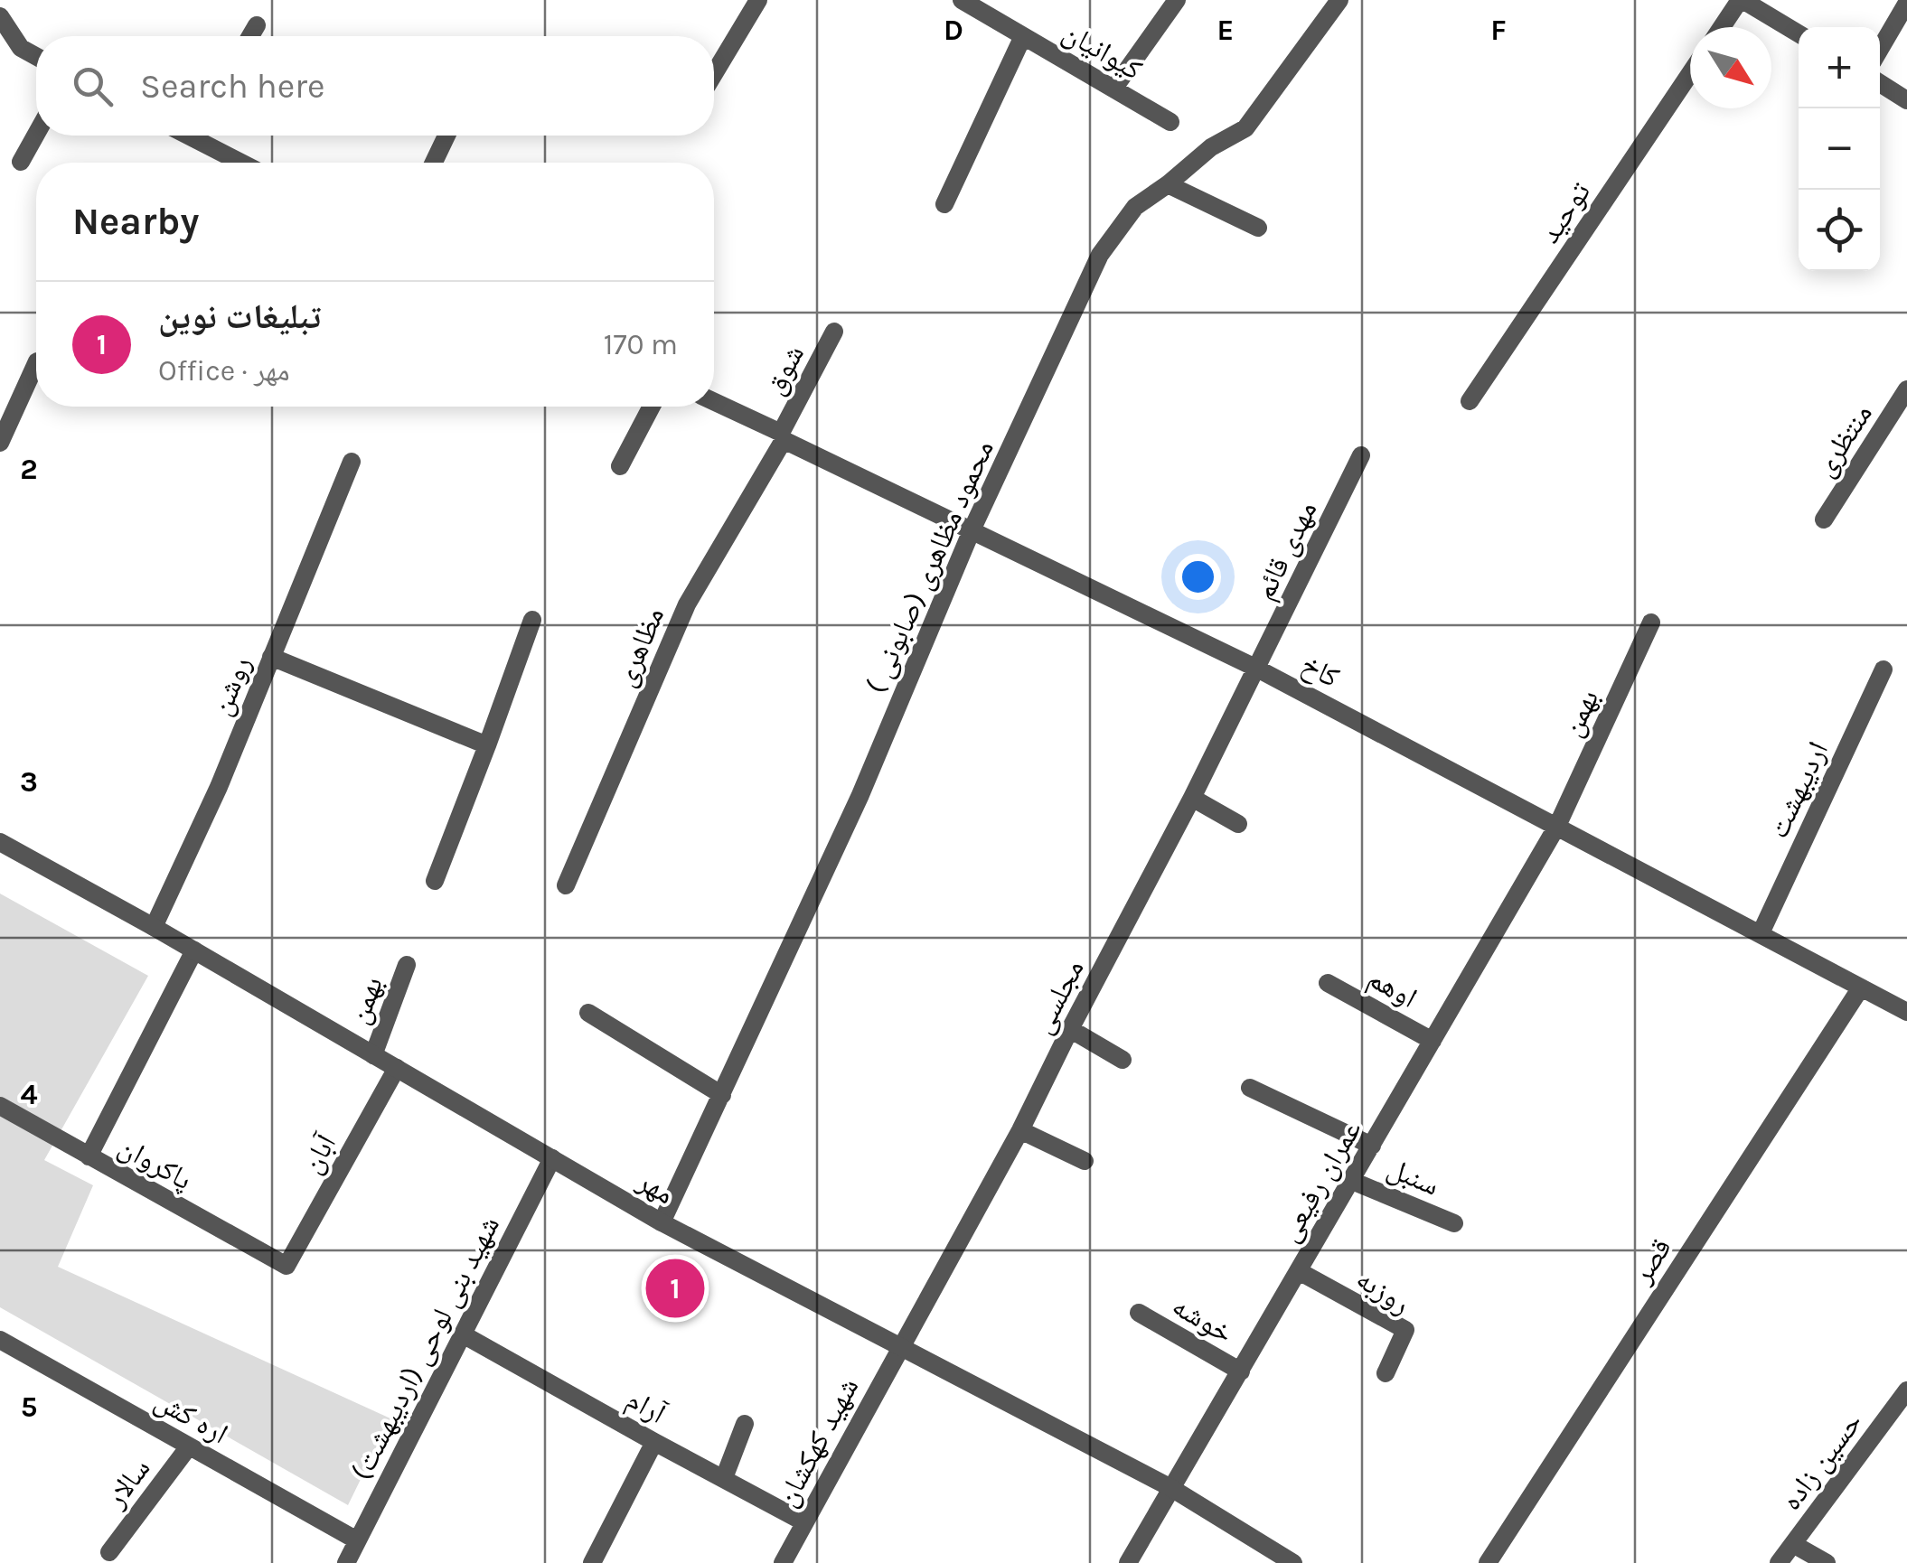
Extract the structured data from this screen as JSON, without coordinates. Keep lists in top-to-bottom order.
{
  "streets": {
    "street": [
      "کیوانیان",
      "توحید",
      "شوق",
      "منتظری",
      "مهدی قائم",
      "محمود مظاهری (صابونی )",
      "مظاهری",
      "کاخ",
      "روشن",
      "بهمن",
      "اردیبهشت",
      "اوهم",
      "مجلسی",
      "آبان",
      "پاکروان",
      "سنبل",
      "عمران رفیعی",
      "مهر",
      "قصر",
      "روزبه",
      "خوشه",
      "شهید بنی لوحی (اردیبهشت)",
      "آرام",
      "اره کش",
      "شهید کهکشان",
      "حسین زاده",
      "سالار"
    ]
  },
  "crossings": [
    ["شوق", "مظاهری"],
    ["شوق", "کاخ"],
    ["مهدی قائم", "کاخ"],
    ["مهدی قائم", "مجلسی"],
    ["محمود مظاهری (صابونی )", "کاخ"],
    ["محمود مظاهری (صابونی )", "مهر"],
    ["مظاهری", "کاخ"],
    ["کاخ", "بهمن"],
    ["کاخ", "اردیبهشت"],
    ["کاخ", "مجلسی"],
    ["کاخ", "عمران رفیعی"],
    ["کاخ", "قصر"],
    ["روشن", "مهر"],
    ["بهمن", "عمران رفیعی"],
    ["بهمن", "مهر"],
    ["اوهم", "عمران رفیعی"],
    ["مجلسی", "مهر"],
    ["مجلسی", "شهید کهکشان"],
    ["آبان", "پاکروان"],
    ["آبان", "مهر"],
    ["سنبل", "عمران رفیعی"],
    ["عمران رفیعی", "مهر"],
    ["عمران رفیعی", "روزبه"],
    ["عمران رفیعی", "خوشه"],
    ["مهر", "شهید بنی لوحی (اردیبهشت)"],
    ["مهر", "شهید کهکشان"],
    ["شهید بنی لوحی (اردیبهشت)", "آرام"],
    ["شهید بنی لوحی (اردیبهشت)", "اره کش"],
    ["آرام", "شهید کهکشان"],
    ["اره کش", "سالار"]
  ],
  "north": "bottom right",
  "page": {
    "map_buttons": ["+", "−"],
    "search": "Search here",
    "heading": "Nearby",
    "list": [
      {
        "mark": "1",
        "name": "تبلیغات نوین",
        "note": "Office · مهر",
        "value": "170 m"
      }
    ],
    "pins": "1"
  },
  "grid": {
    "columns": ["D", "E", "F"],
    "rows": [
      "2",
      "3",
      "4",
      "5"
    ]
  }
}
